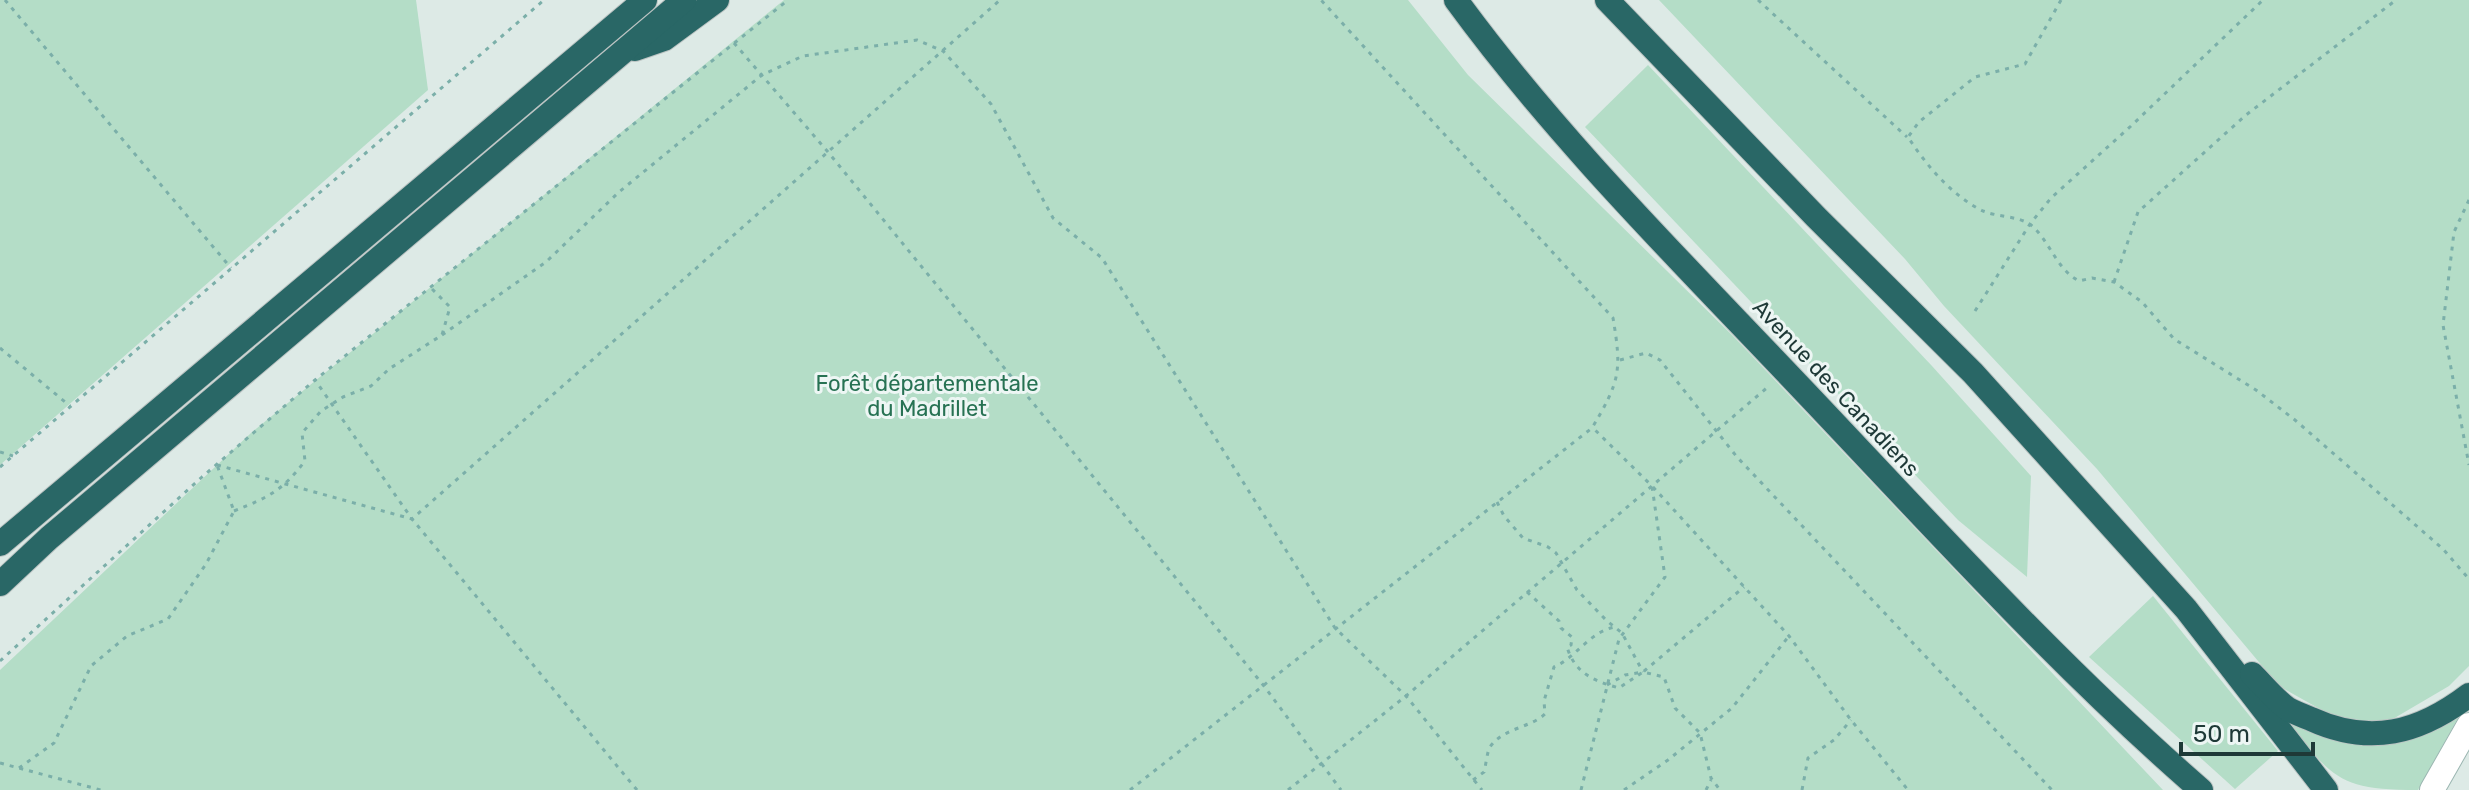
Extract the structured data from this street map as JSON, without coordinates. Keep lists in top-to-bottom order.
{
  "streets": {
    "highway": ["Avenue des Canadiens"]
  },
  "parks": ["Forêt départementale du Madrillet"],
  "scale_bar": "50 m"
}
